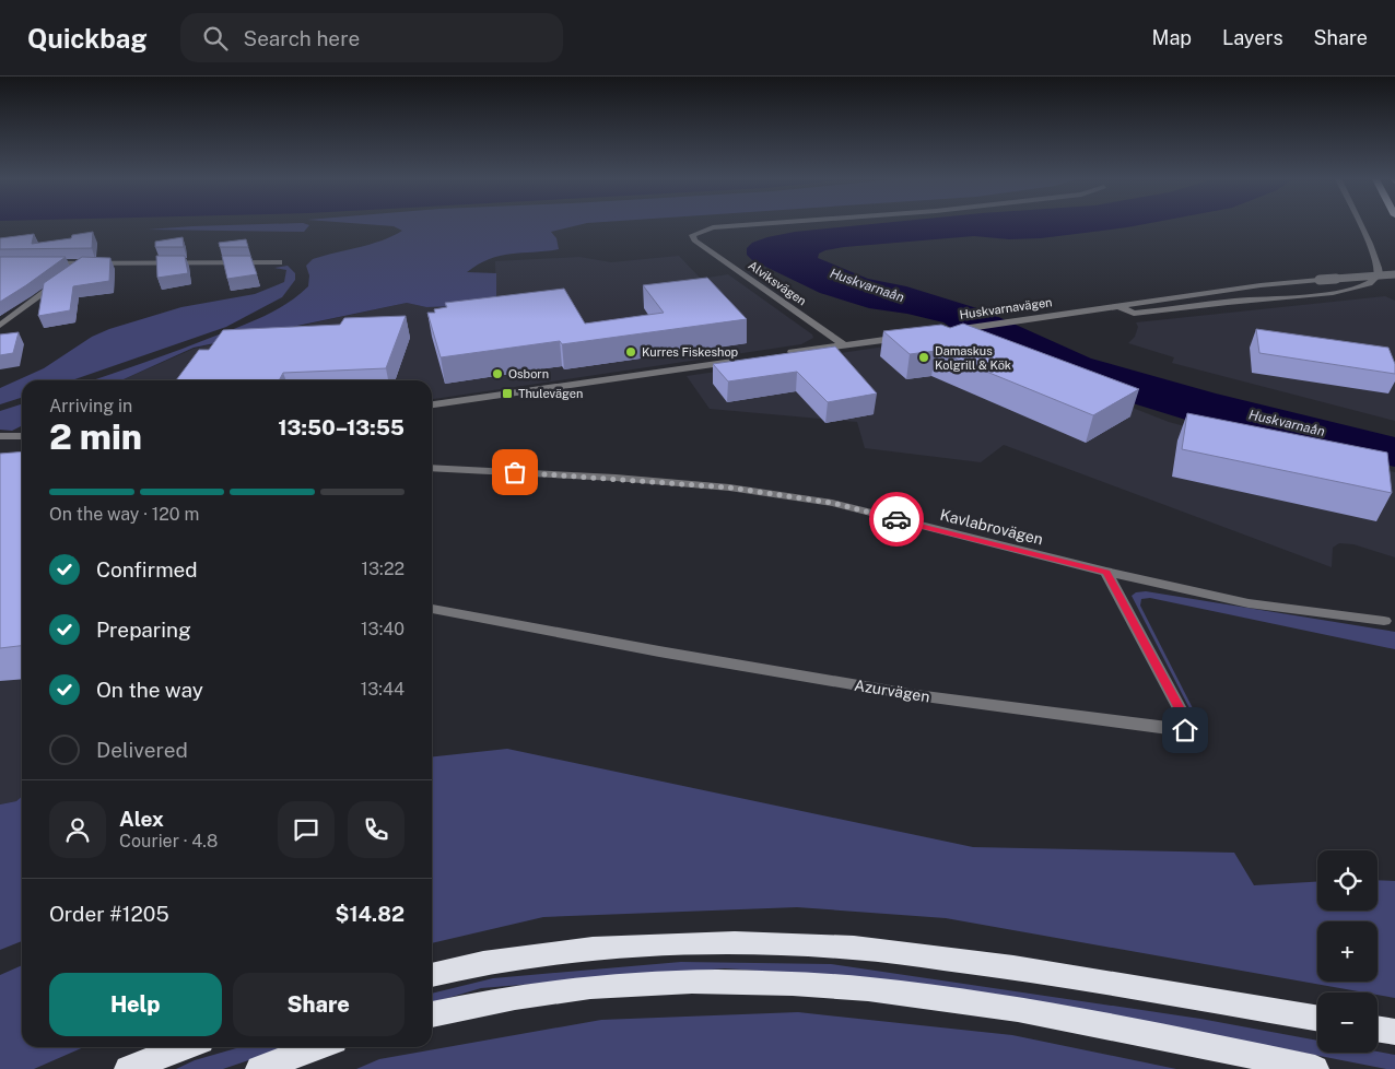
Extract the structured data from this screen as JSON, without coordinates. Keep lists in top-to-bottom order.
{
  "streets": {
    "street": [
      "Alviksvägen",
      "Huskvarnavägen",
      "Kavlabrovägen",
      "Azurvägen"
    ]
  },
  "crossings": [
    ["Kavlabrovägen", "Azurvägen"]
  ],
  "water": ["Huskvarnaån"],
  "places": {
    "other": ["Kurres Fiskeshop", "Damaskus Kolgrill & Kök", "Osborn"],
    "transit": ["Thulevägen"]
  },
  "page": {
    "header": "Quickbag",
    "search": "Search here",
    "nav": ["Map", "Layers", "Share"],
    "heading": ["2 min", "Arriving in", "13:50–13:55"],
    "panel": [
      "Alex",
      "Courier · 4.8",
      "Order #1205",
      "$14.82"
    ],
    "bar": "On the way · 120 m",
    "list": [
      ["Confirmed", "13:22"],
      ["Preparing", "13:40"],
      ["On the way", "13:44"],
      "Delivered"
    ],
    "map_buttons": ["+", "−"],
    "buttons": ["Help", "Share"]
  }
}
